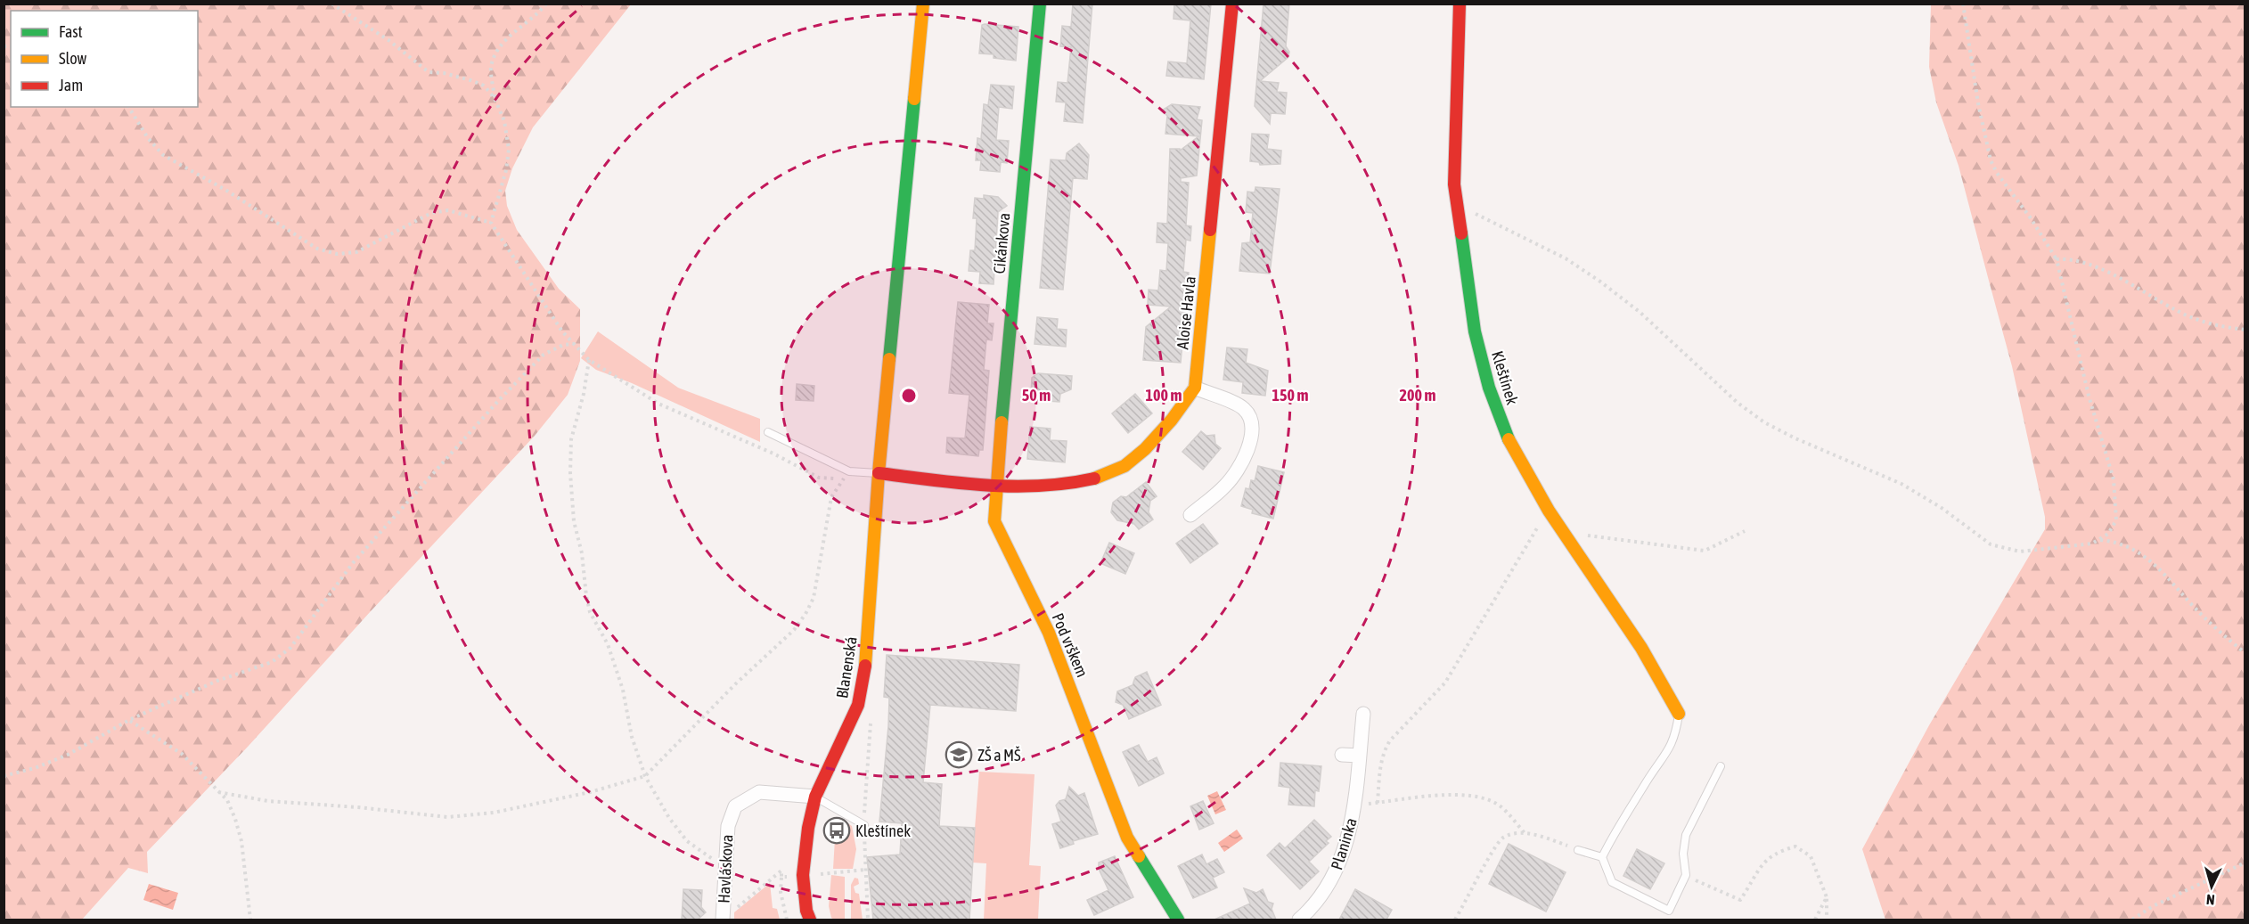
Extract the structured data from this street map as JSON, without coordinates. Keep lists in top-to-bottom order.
{
  "streets": {
    "street": [
      "Cikánkova",
      "Aloise Havla",
      "Kleštínek",
      "Pod vrškem",
      "Blanenská",
      "Planinka",
      "Havláskova"
    ]
  },
  "crossings": [
    ["Cikánkova", "Aloise Havla"],
    ["Cikánkova", "Pod vrškem"],
    ["Aloise Havla", "Pod vrškem"],
    ["Blanenská", "Havláskova"]
  ],
  "places": {
    "school or university": ["ZŠ a MŠ"],
    "bus stop": ["Kleštínek"]
  },
  "legend": ["Fast", "Slow", "Jam"],
  "north": "bottom",
  "rings": [
    "50 m",
    "100 m",
    "150 m",
    "200 m"
  ]
}
